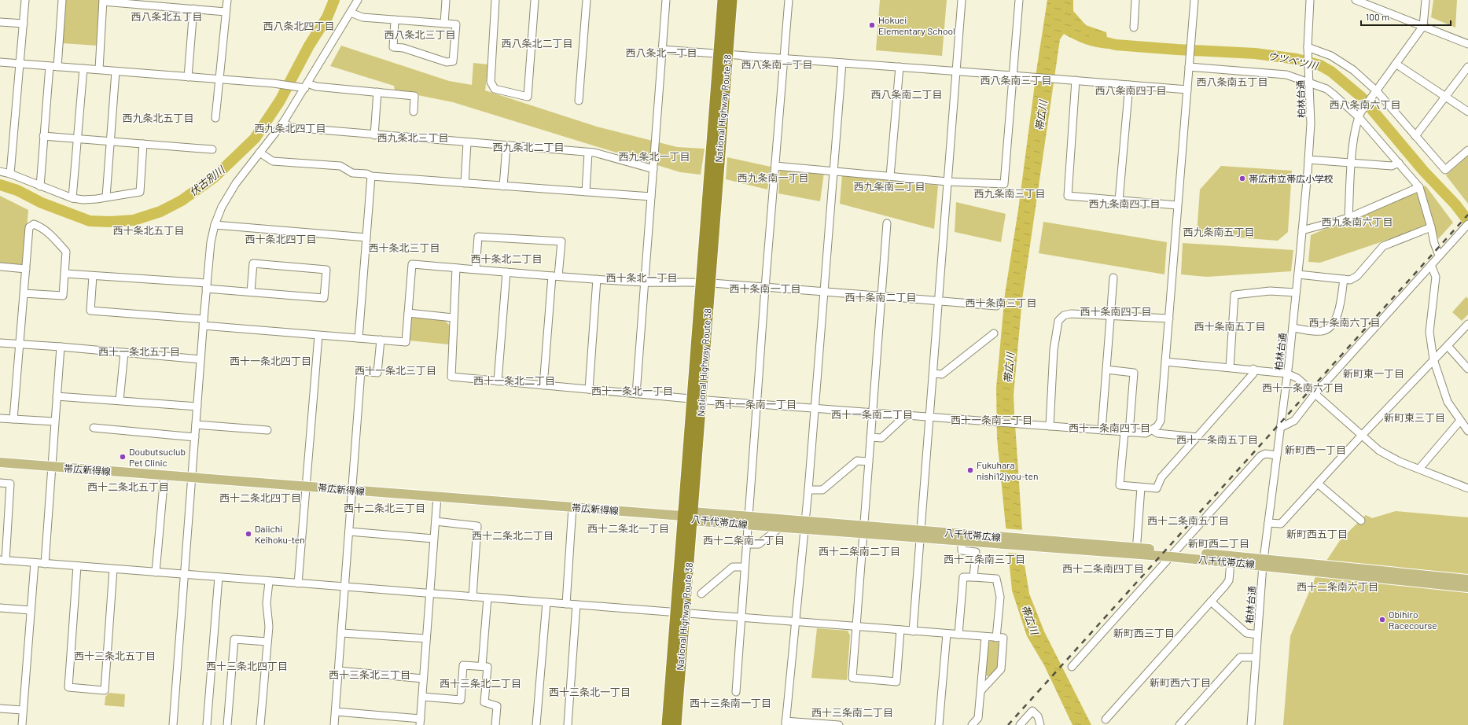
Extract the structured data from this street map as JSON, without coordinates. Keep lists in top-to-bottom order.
{
  "streets": {
    "highway": ["National Highway Route 38"],
    "main road": ["帯広新得線", "八千代帯広線"],
    "street": ["柏林台通"]
  },
  "crossings": [
    ["柏林台通", "八千代帯広線"],
    ["National Highway Route 38", "帯広新得線"],
    ["National Highway Route 38", "八千代帯広線"],
    ["帯広新得線", "八千代帯広線"]
  ],
  "districts": [
    "西八条北五丁目",
    "西八条北四丁目",
    "西八条北三丁目",
    "西八条北二丁目",
    "西八条北一丁目",
    "西八条南一丁目",
    "西八条南三丁目",
    "西八条南五丁目",
    "西八条南四丁目",
    "西八条南二丁目",
    "西八条南六丁目",
    "西九条北五丁目",
    "西九条北四丁目",
    "西九条北三丁目",
    "西九条北二丁目",
    "西九条北一丁目",
    "西九条南一丁目",
    "西九条南二丁目",
    "西九条南三丁目",
    "西九条南四丁目",
    "西九条南六丁目",
    "西十条北五丁目",
    "西九条南五丁目",
    "西十条北四丁目",
    "西十条北三丁目",
    "西十条北二丁目",
    "西十条北一丁目",
    "西十条南一丁目",
    "西十条南二丁目",
    "西十条南三丁目",
    "西十条南四丁目",
    "西十条南六丁目",
    "西十条南五丁目",
    "西十一条北五丁目",
    "西十一条北四丁目",
    "西十一条北三丁目",
    "新町東一丁目",
    "西十一条北二丁目",
    "西十一条南六丁目",
    "西十一条北一丁目",
    "西十一条南一丁目",
    "西十一条南二丁目",
    "新町東三丁目",
    "西十一条南三丁目",
    "西十一条南四丁目",
    "西十一条南五丁目",
    "新町西一丁目",
    "西十二条北五丁目",
    "西十二条北四丁目",
    "西十二条北三丁目",
    "西十二条南五丁目",
    "西十二条北一丁目",
    "新町西五丁目",
    "西十二条北二丁目",
    "西十二条南一丁目",
    "新町西二丁目",
    "西十二条南二丁目",
    "西十二条南三丁目",
    "西十二条南四丁目",
    "西十二条南六丁目",
    "新町西三丁目",
    "西十三条北五丁目",
    "西十三条北四丁目",
    "西十三条北三丁目",
    "新町西六丁目",
    "西十三条北二丁目",
    "西十三条北一丁目",
    "西十三条南一丁目",
    "西十三条南二丁目"
  ],
  "water": ["ウツベツ川", "帯広川", "伏古別川"],
  "places": [
    "Hokuei Elementary School",
    "帯広市立帯広小学校",
    "Doubutsuclub Pet Clinic",
    "Fukuhara nishi12jyou-ten",
    "Daiichi Keihoku-ten",
    "Obihiro Racecourse"
  ],
  "scale_bar": "100 m"
}
